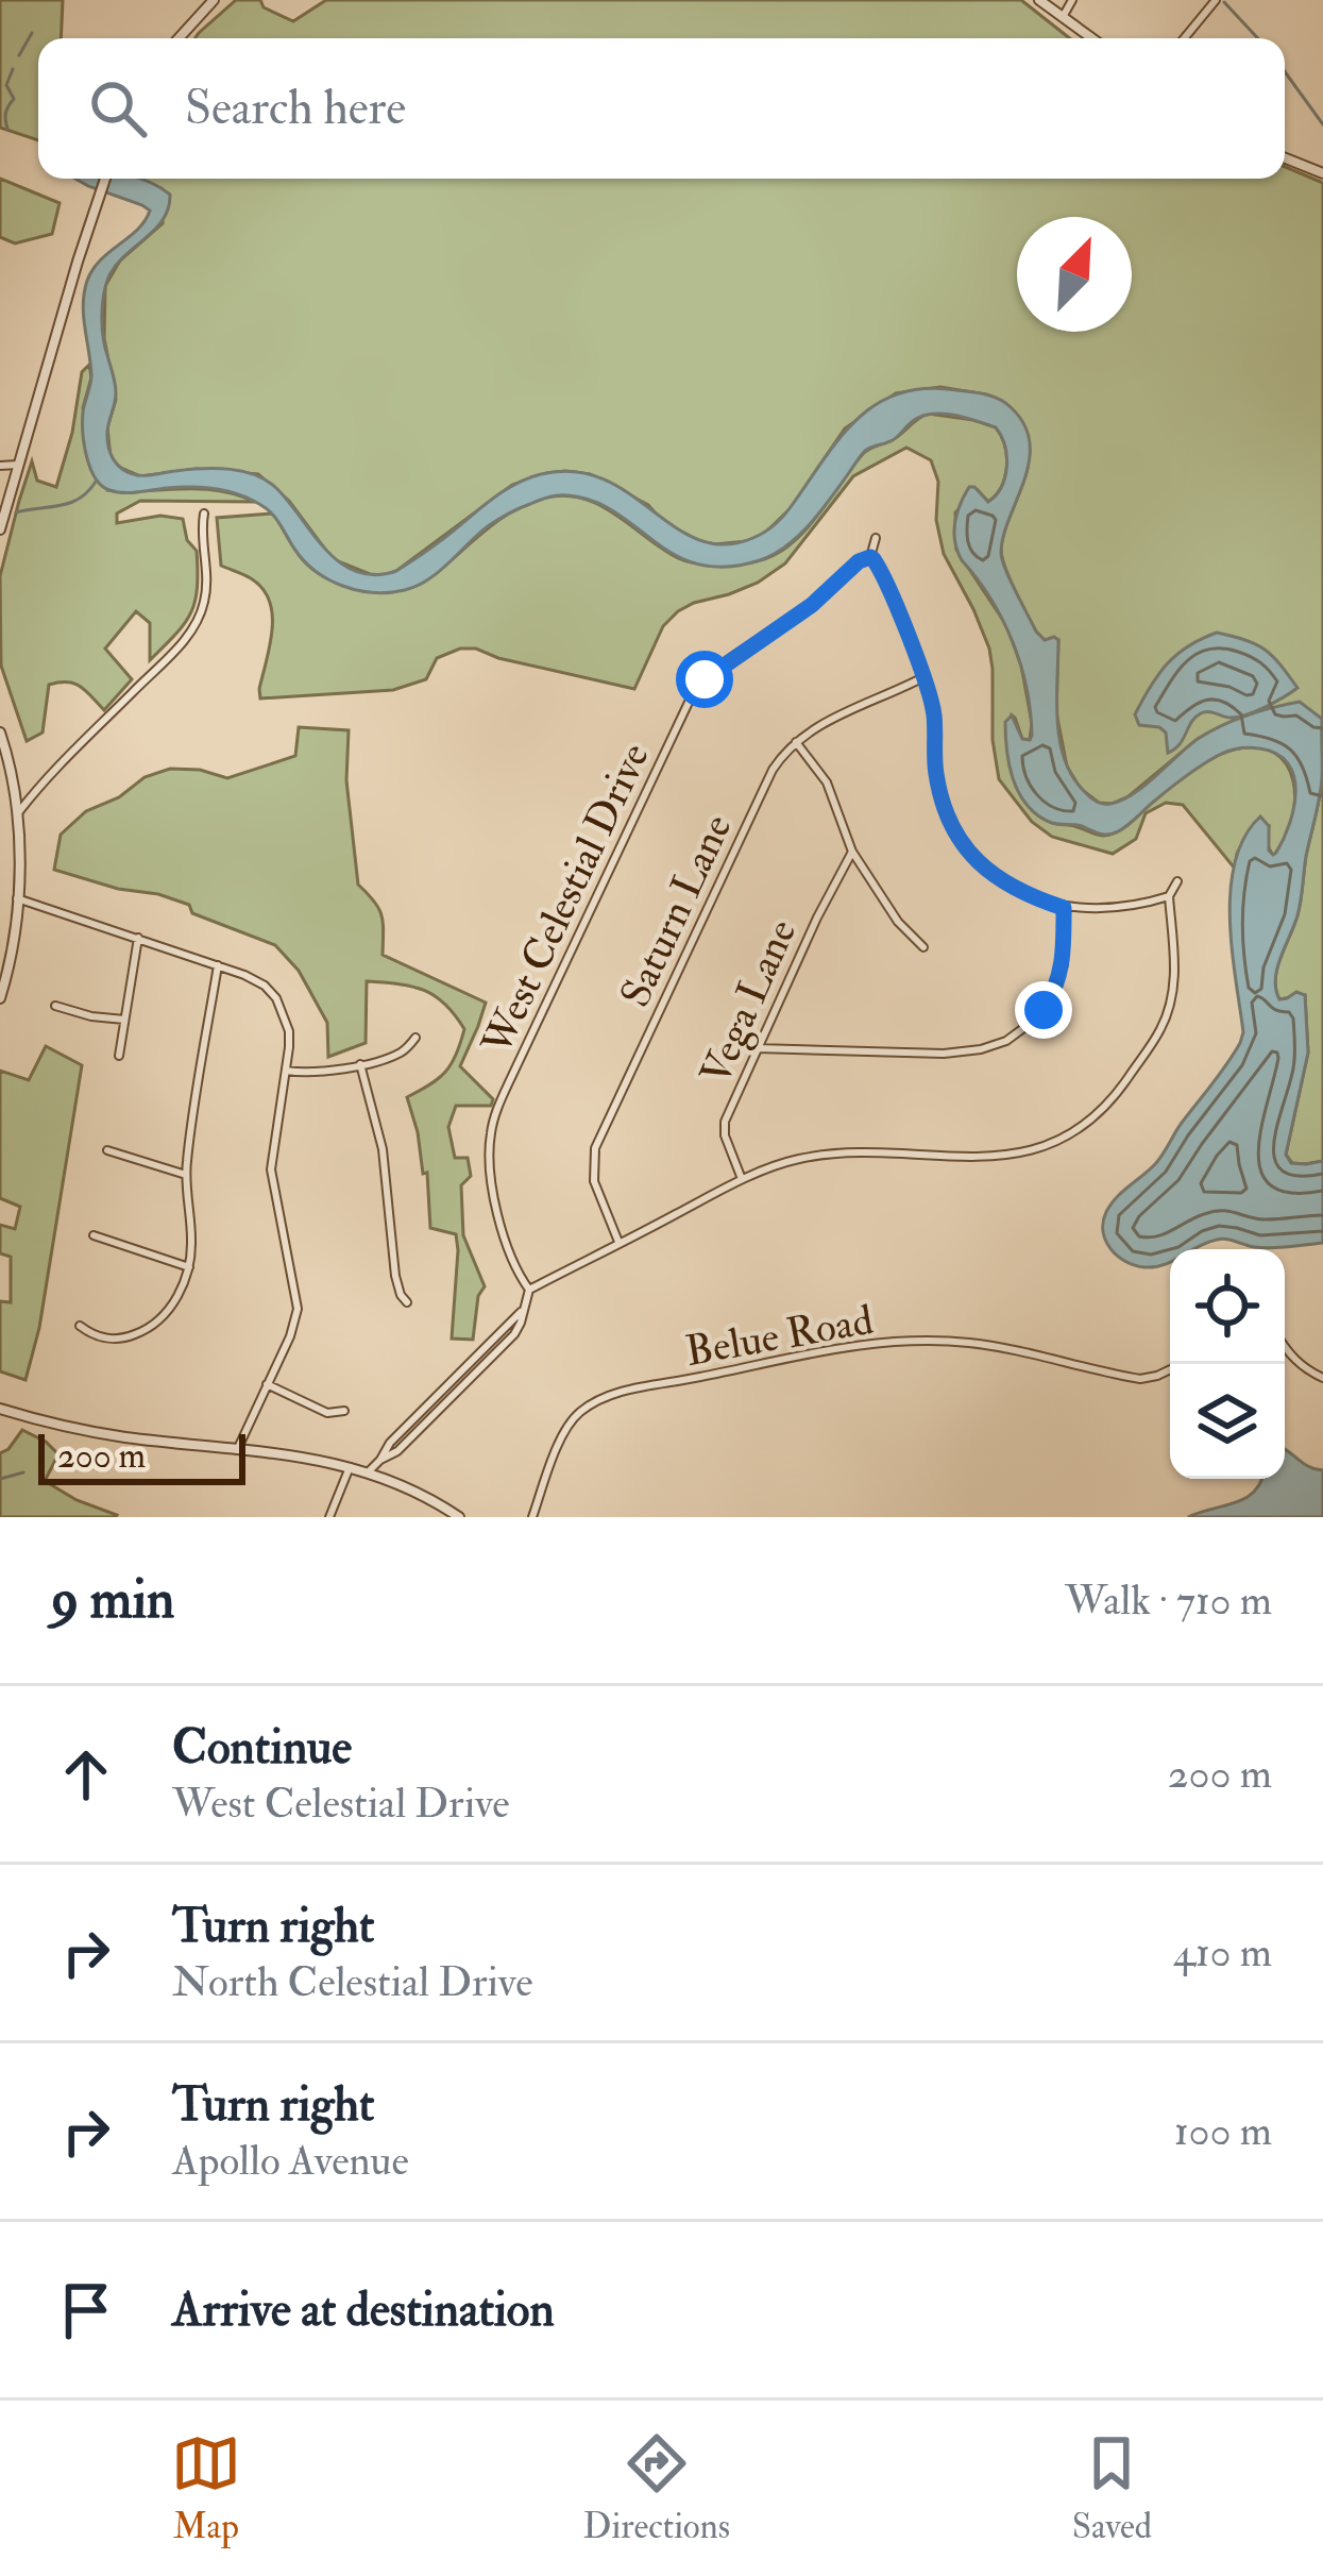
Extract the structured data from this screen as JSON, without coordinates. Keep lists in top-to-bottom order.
{
  "streets": {
    "street": [
      "West Celestial Drive",
      "Saturn Lane",
      "Vega Lane",
      "Belue Road"
    ]
  },
  "scale_bar": "200 m",
  "north": "top right",
  "page": {
    "search": "Search here",
    "scale": "200 m",
    "heading": ["9 min", "Walk · 710 m"],
    "list": [
      ["Continue", "West Celestial Drive", "200 m"],
      ["Turn right", "North Celestial Drive", "410 m"],
      ["Turn right", "Apollo Avenue", "100 m"],
      "Arrive at destination"
    ],
    "nav": ["Map", "Directions", "Saved"]
  }
}
